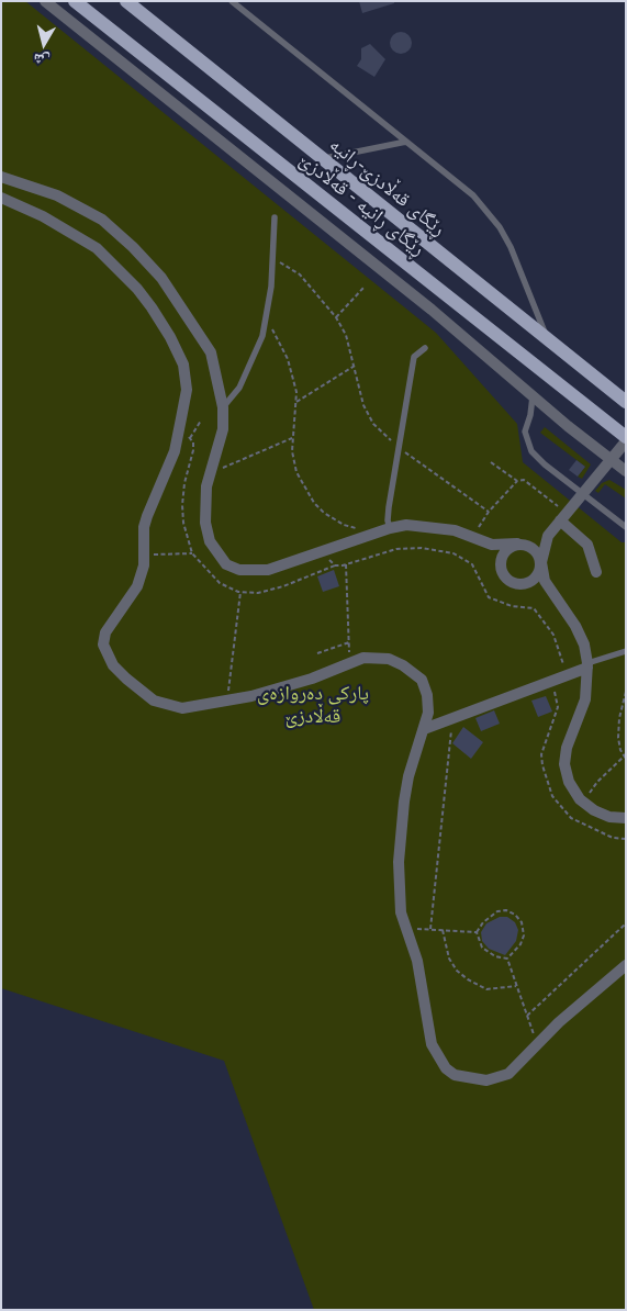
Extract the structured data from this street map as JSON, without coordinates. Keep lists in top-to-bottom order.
{
  "streets": {
    "main road": ["ڕێگای قەڵادزێ-ڕانیە", "ڕێگای ڕانیە - قەڵادزێ"]
  },
  "parks": ["پارکی دەروازەی قەڵادزێ"],
  "north": "bottom"
}
